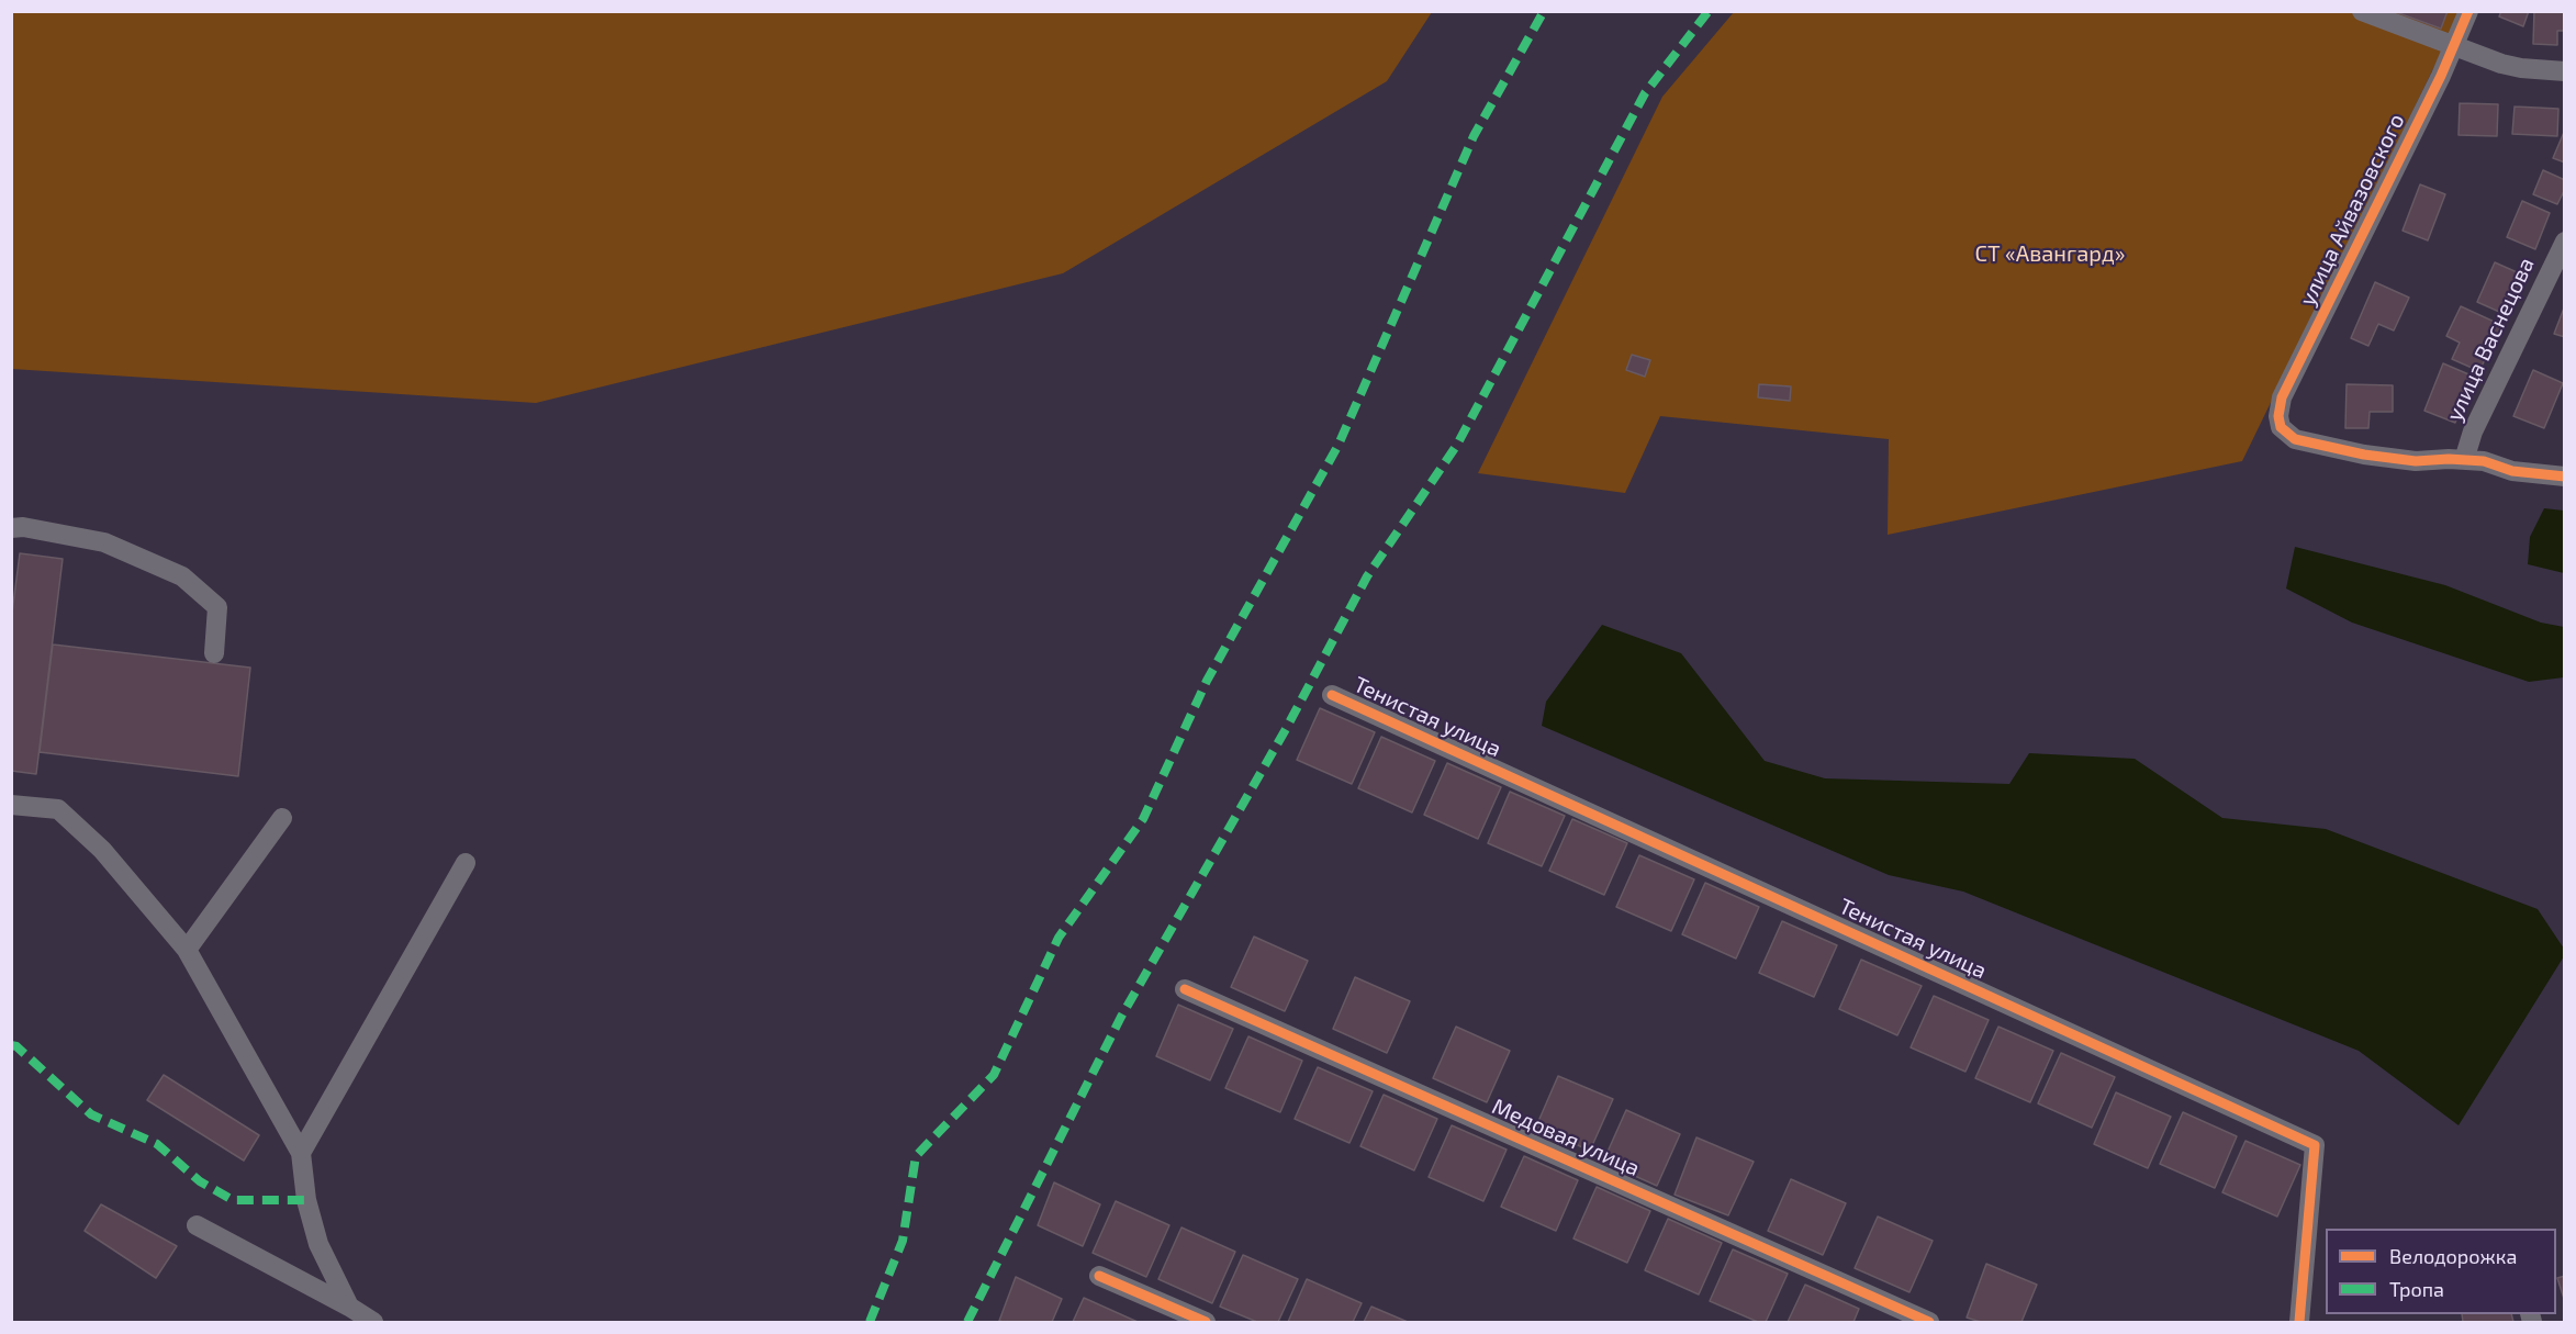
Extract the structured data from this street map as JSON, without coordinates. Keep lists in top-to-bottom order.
{
  "streets": {
    "street": [
      "улица Айвазовского",
      "улица Васнецова",
      "Тенистая улица",
      "Медовая улица"
    ]
  },
  "crossings": [
    ["улица Айвазовского", "улица Васнецова"]
  ],
  "parks": ["СТ «Авангард»"],
  "legend": ["Велодорожка", "Тропа"]
}
